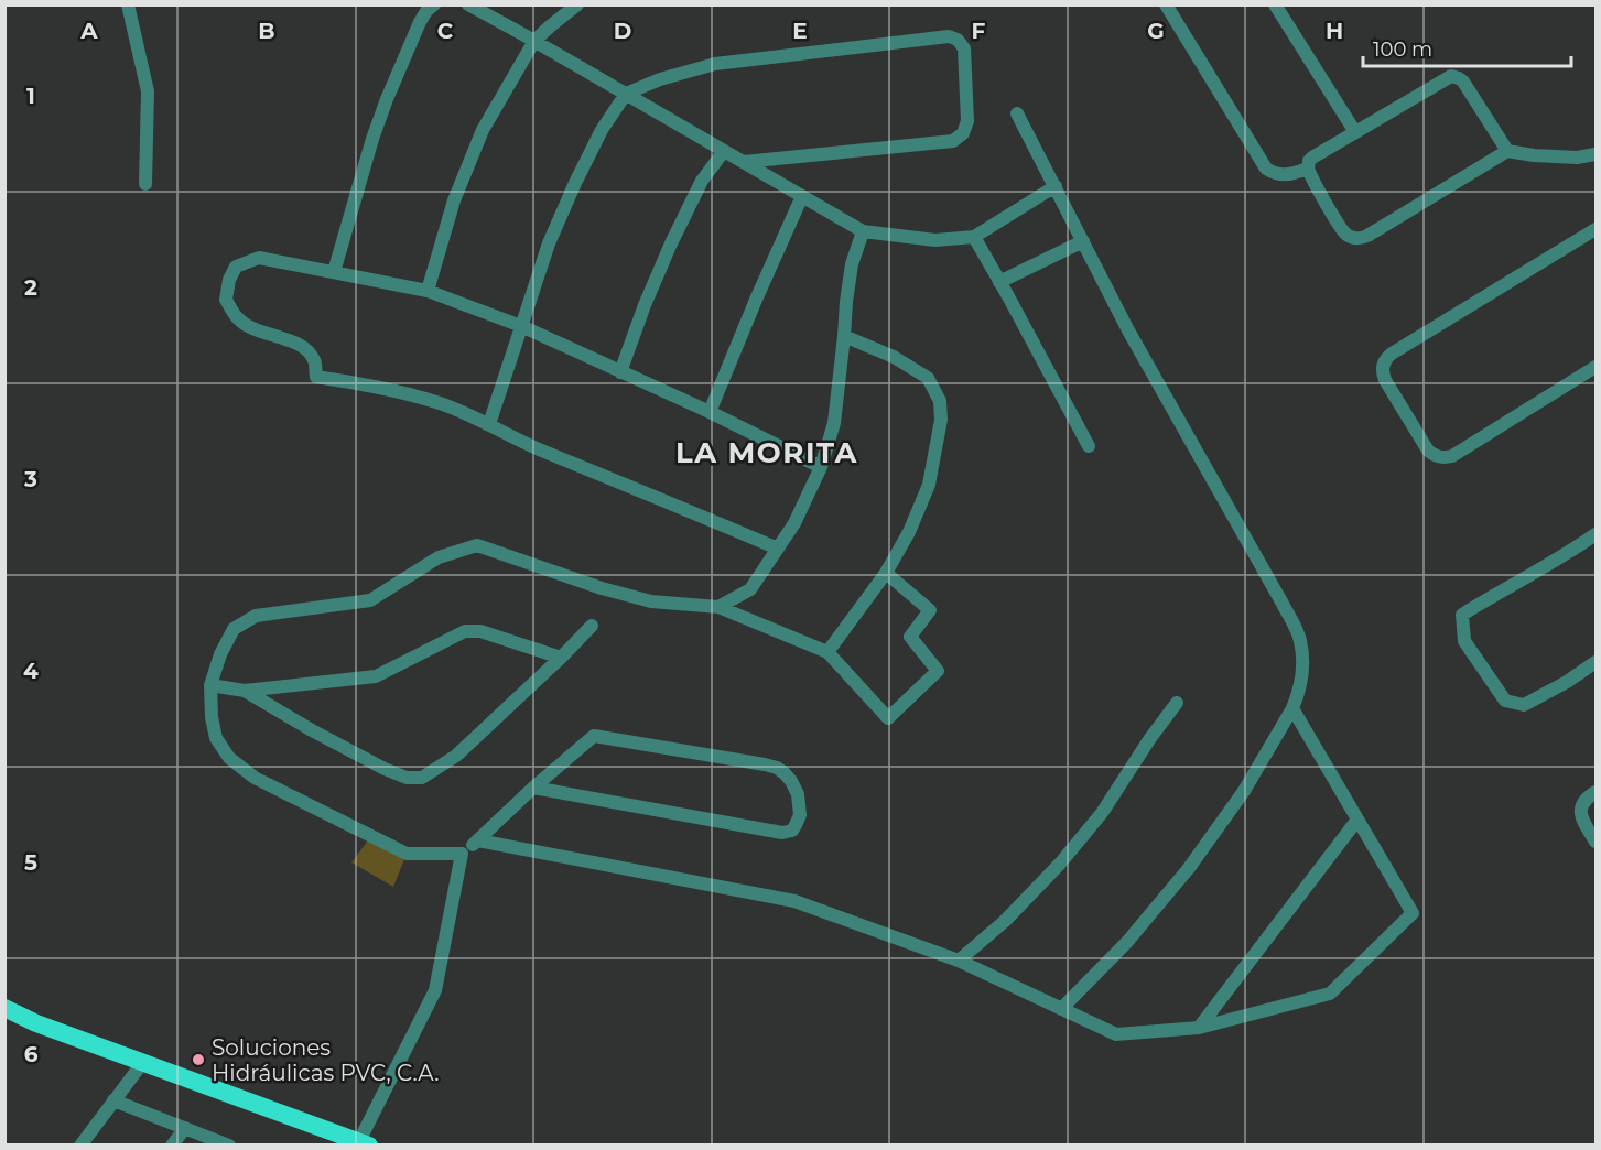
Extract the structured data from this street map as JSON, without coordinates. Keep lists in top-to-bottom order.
{
  "districts": ["LA MORITA"],
  "places": ["Soluciones Hidráulicas PVC, C.A."],
  "scale_bar": "100 m",
  "grid": {
    "columns": [
      "A",
      "B",
      "C",
      "D",
      "E",
      "F",
      "G",
      "H"
    ],
    "rows": [
      "1",
      "2",
      "3",
      "4",
      "5",
      "6"
    ]
  }
}
